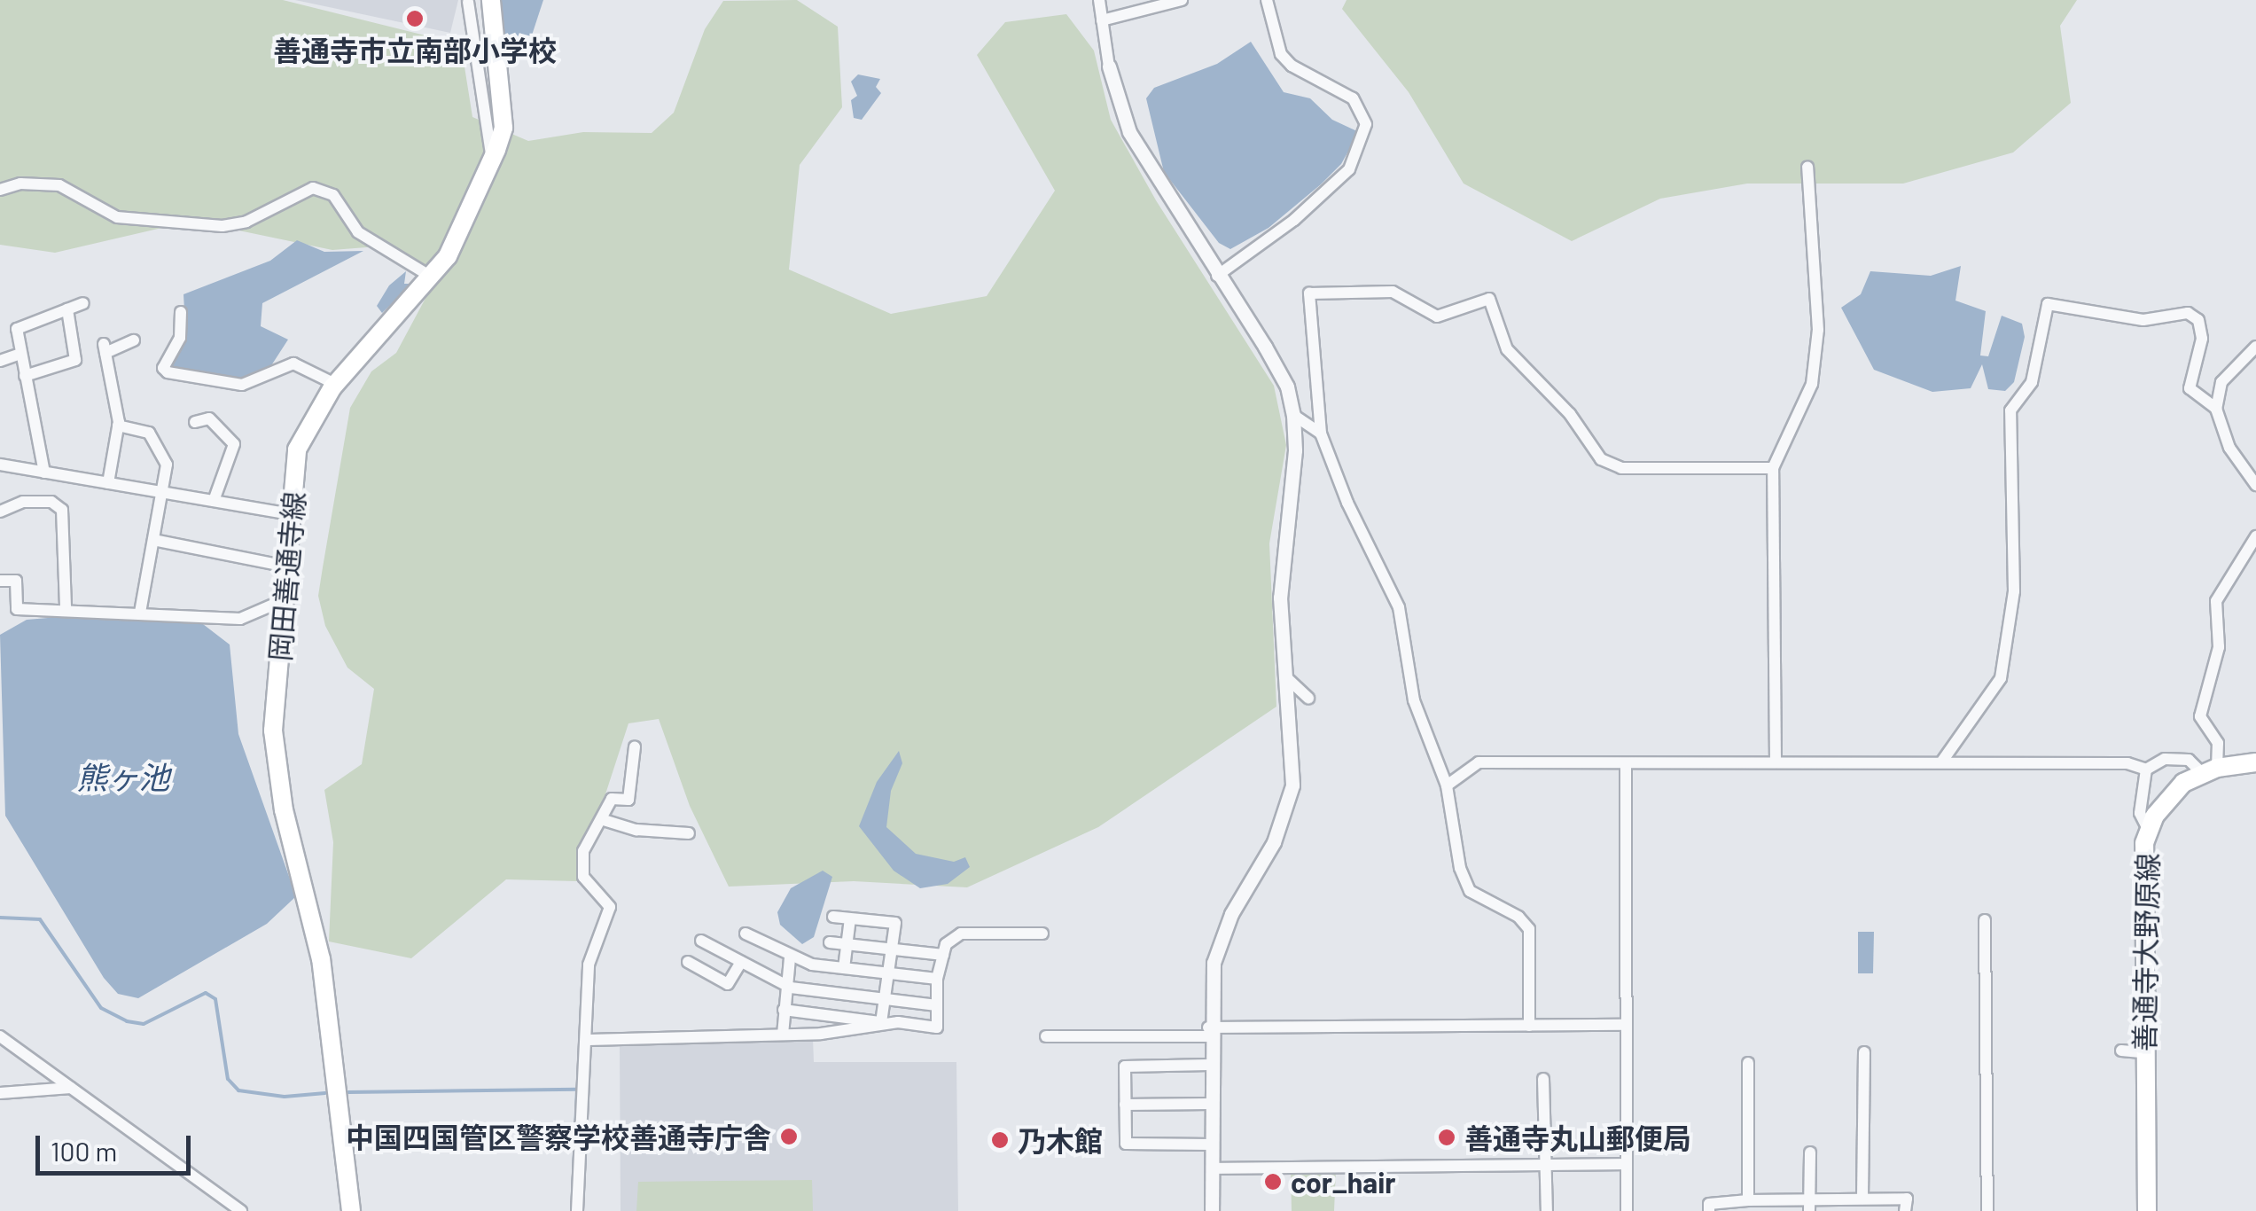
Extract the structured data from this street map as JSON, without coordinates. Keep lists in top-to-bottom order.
{
  "streets": {
    "main road": ["岡田善通寺線", "善通寺大野原線"]
  },
  "water": ["熊ヶ池"],
  "places": [
    "善通寺市立南部小学校",
    "中国四国管区警察学校善通寺庁舎",
    "善通寺丸山郵便局",
    "乃木館",
    "cor_hair"
  ],
  "scale_bar": "100 m"
}
